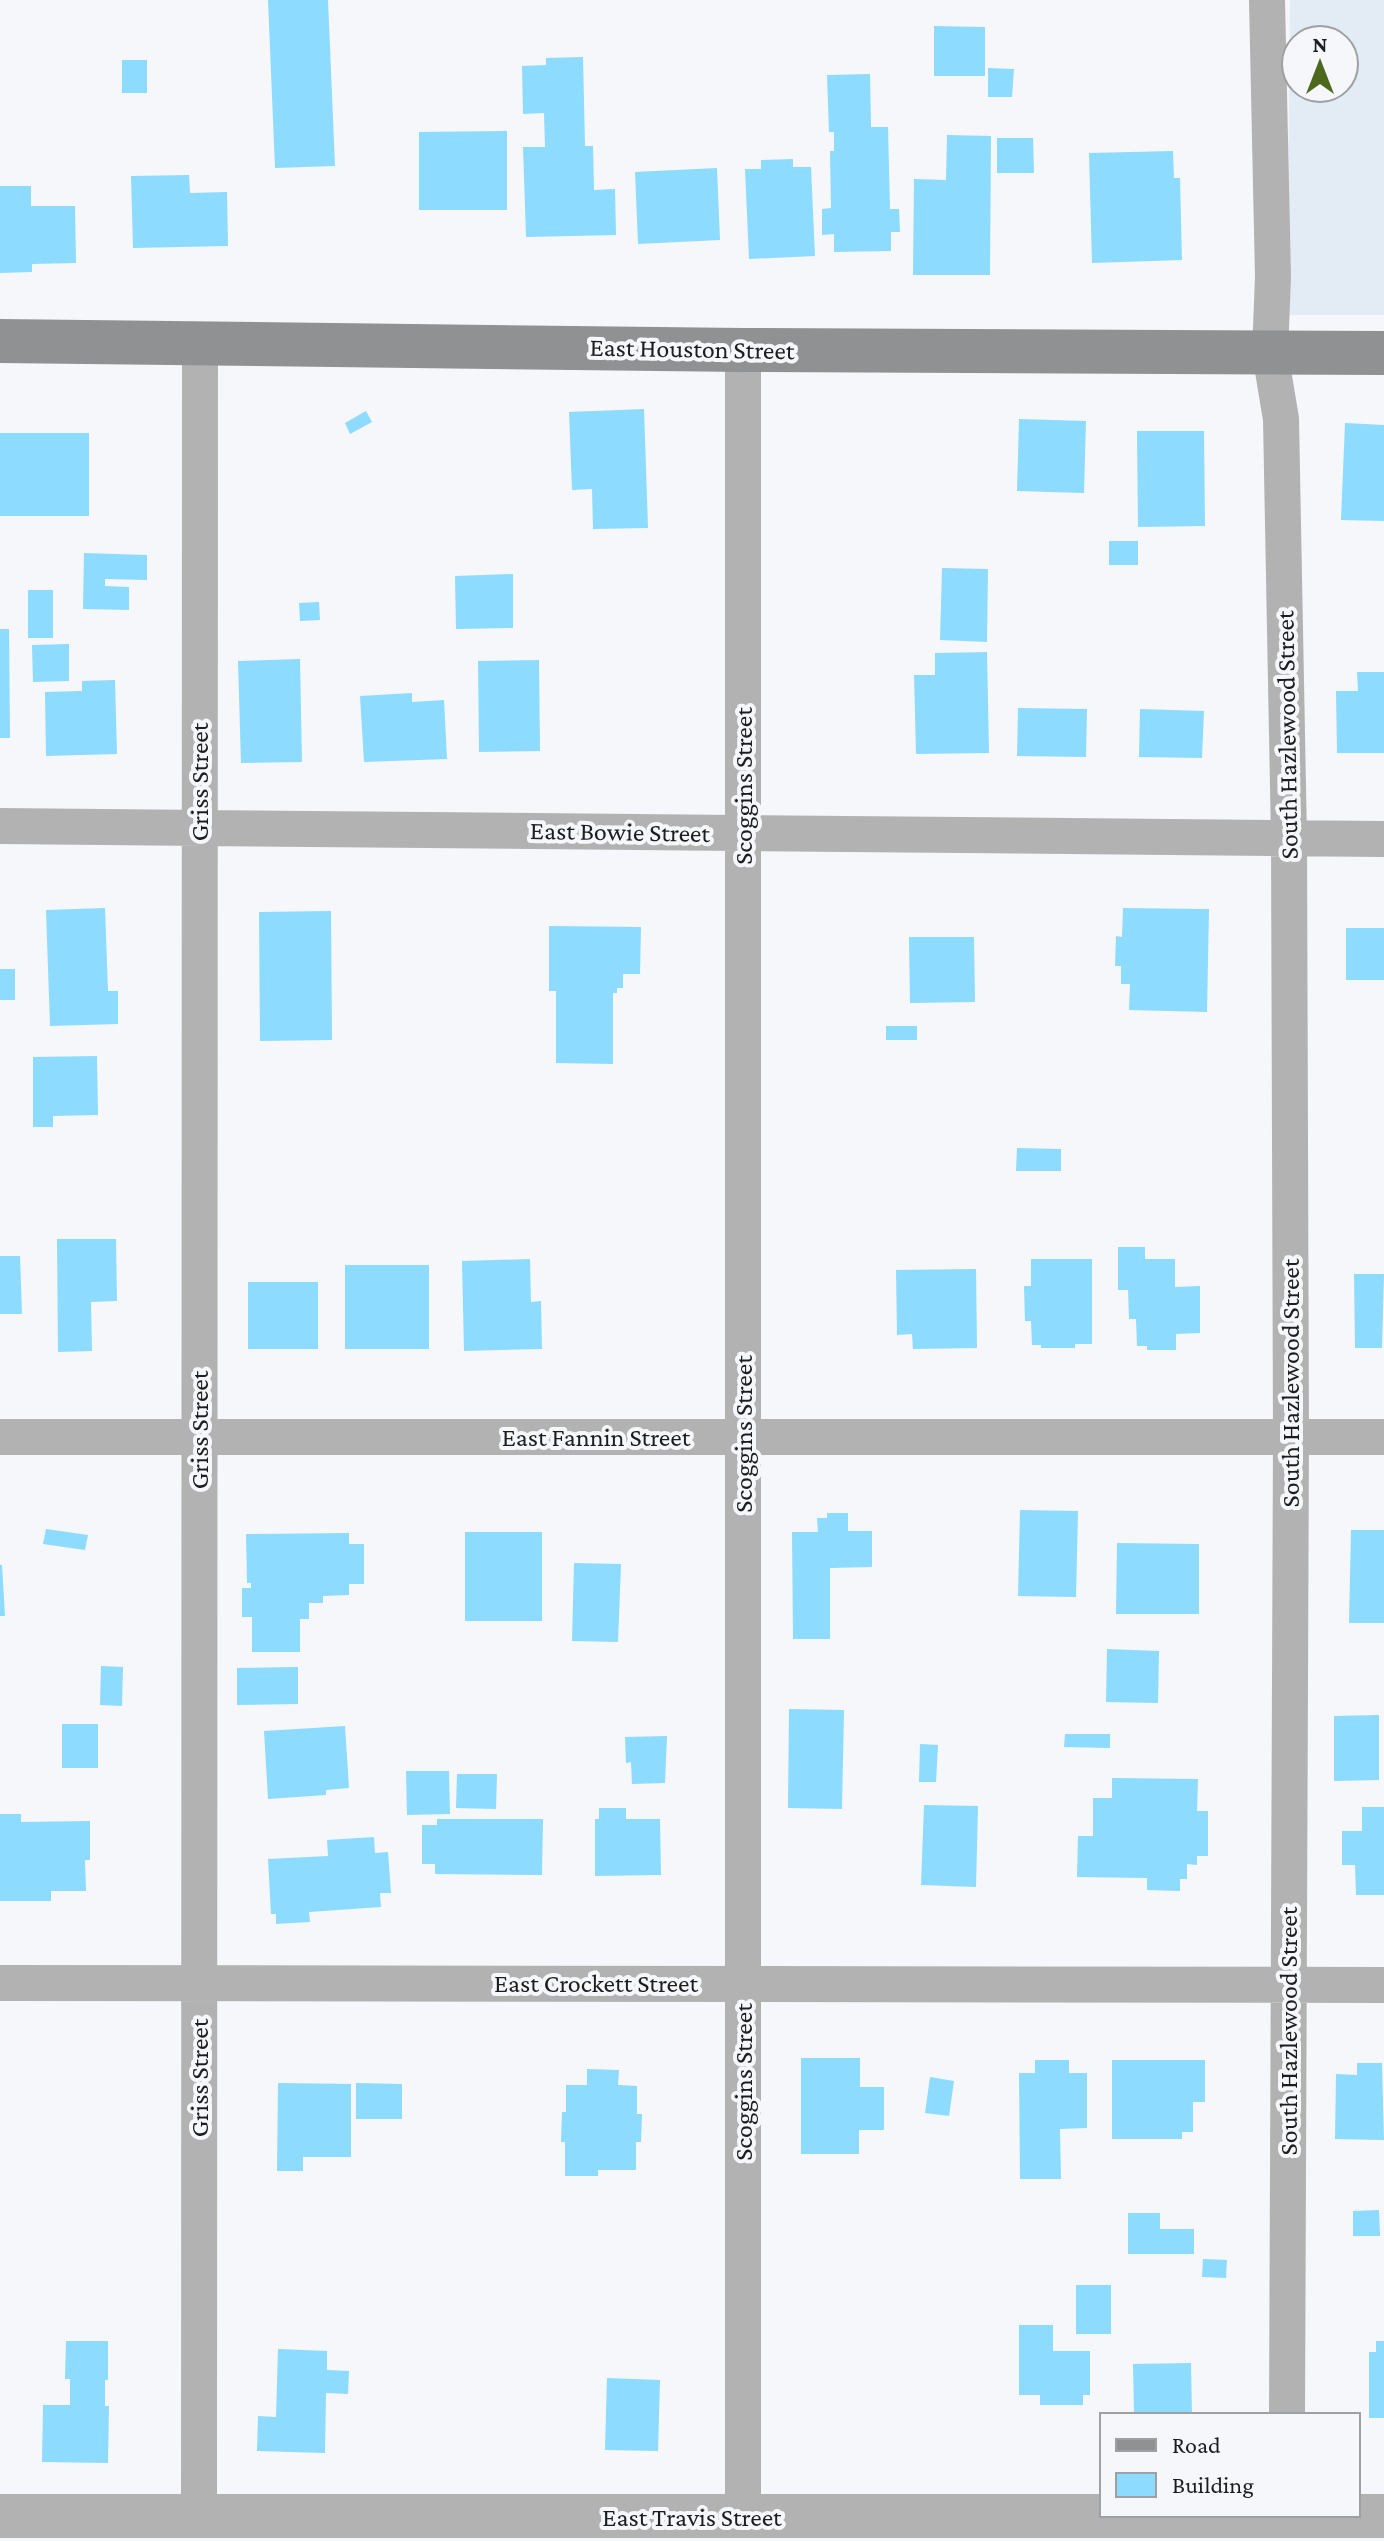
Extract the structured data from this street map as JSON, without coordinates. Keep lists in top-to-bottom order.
{
  "streets": {
    "main road": ["East Houston Street"],
    "street": [
      "South Hazlewood Street",
      "Griss Street",
      "Scoggins Street",
      "East Bowie Street",
      "East Fannin Street",
      "East Crockett Street",
      "East Travis Street"
    ]
  },
  "crossings": [
    ["East Houston Street", "South Hazlewood Street"],
    ["East Houston Street", "Griss Street"],
    ["East Houston Street", "Scoggins Street"],
    ["South Hazlewood Street", "East Bowie Street"],
    ["South Hazlewood Street", "East Fannin Street"],
    ["South Hazlewood Street", "East Crockett Street"],
    ["Griss Street", "East Bowie Street"],
    ["Griss Street", "East Fannin Street"],
    ["Griss Street", "East Crockett Street"],
    ["Griss Street", "East Travis Street"],
    ["Scoggins Street", "East Bowie Street"],
    ["Scoggins Street", "East Fannin Street"],
    ["Scoggins Street", "East Crockett Street"],
    ["Scoggins Street", "East Travis Street"]
  ],
  "legend": ["Road", "Building"],
  "north": "top"
}
